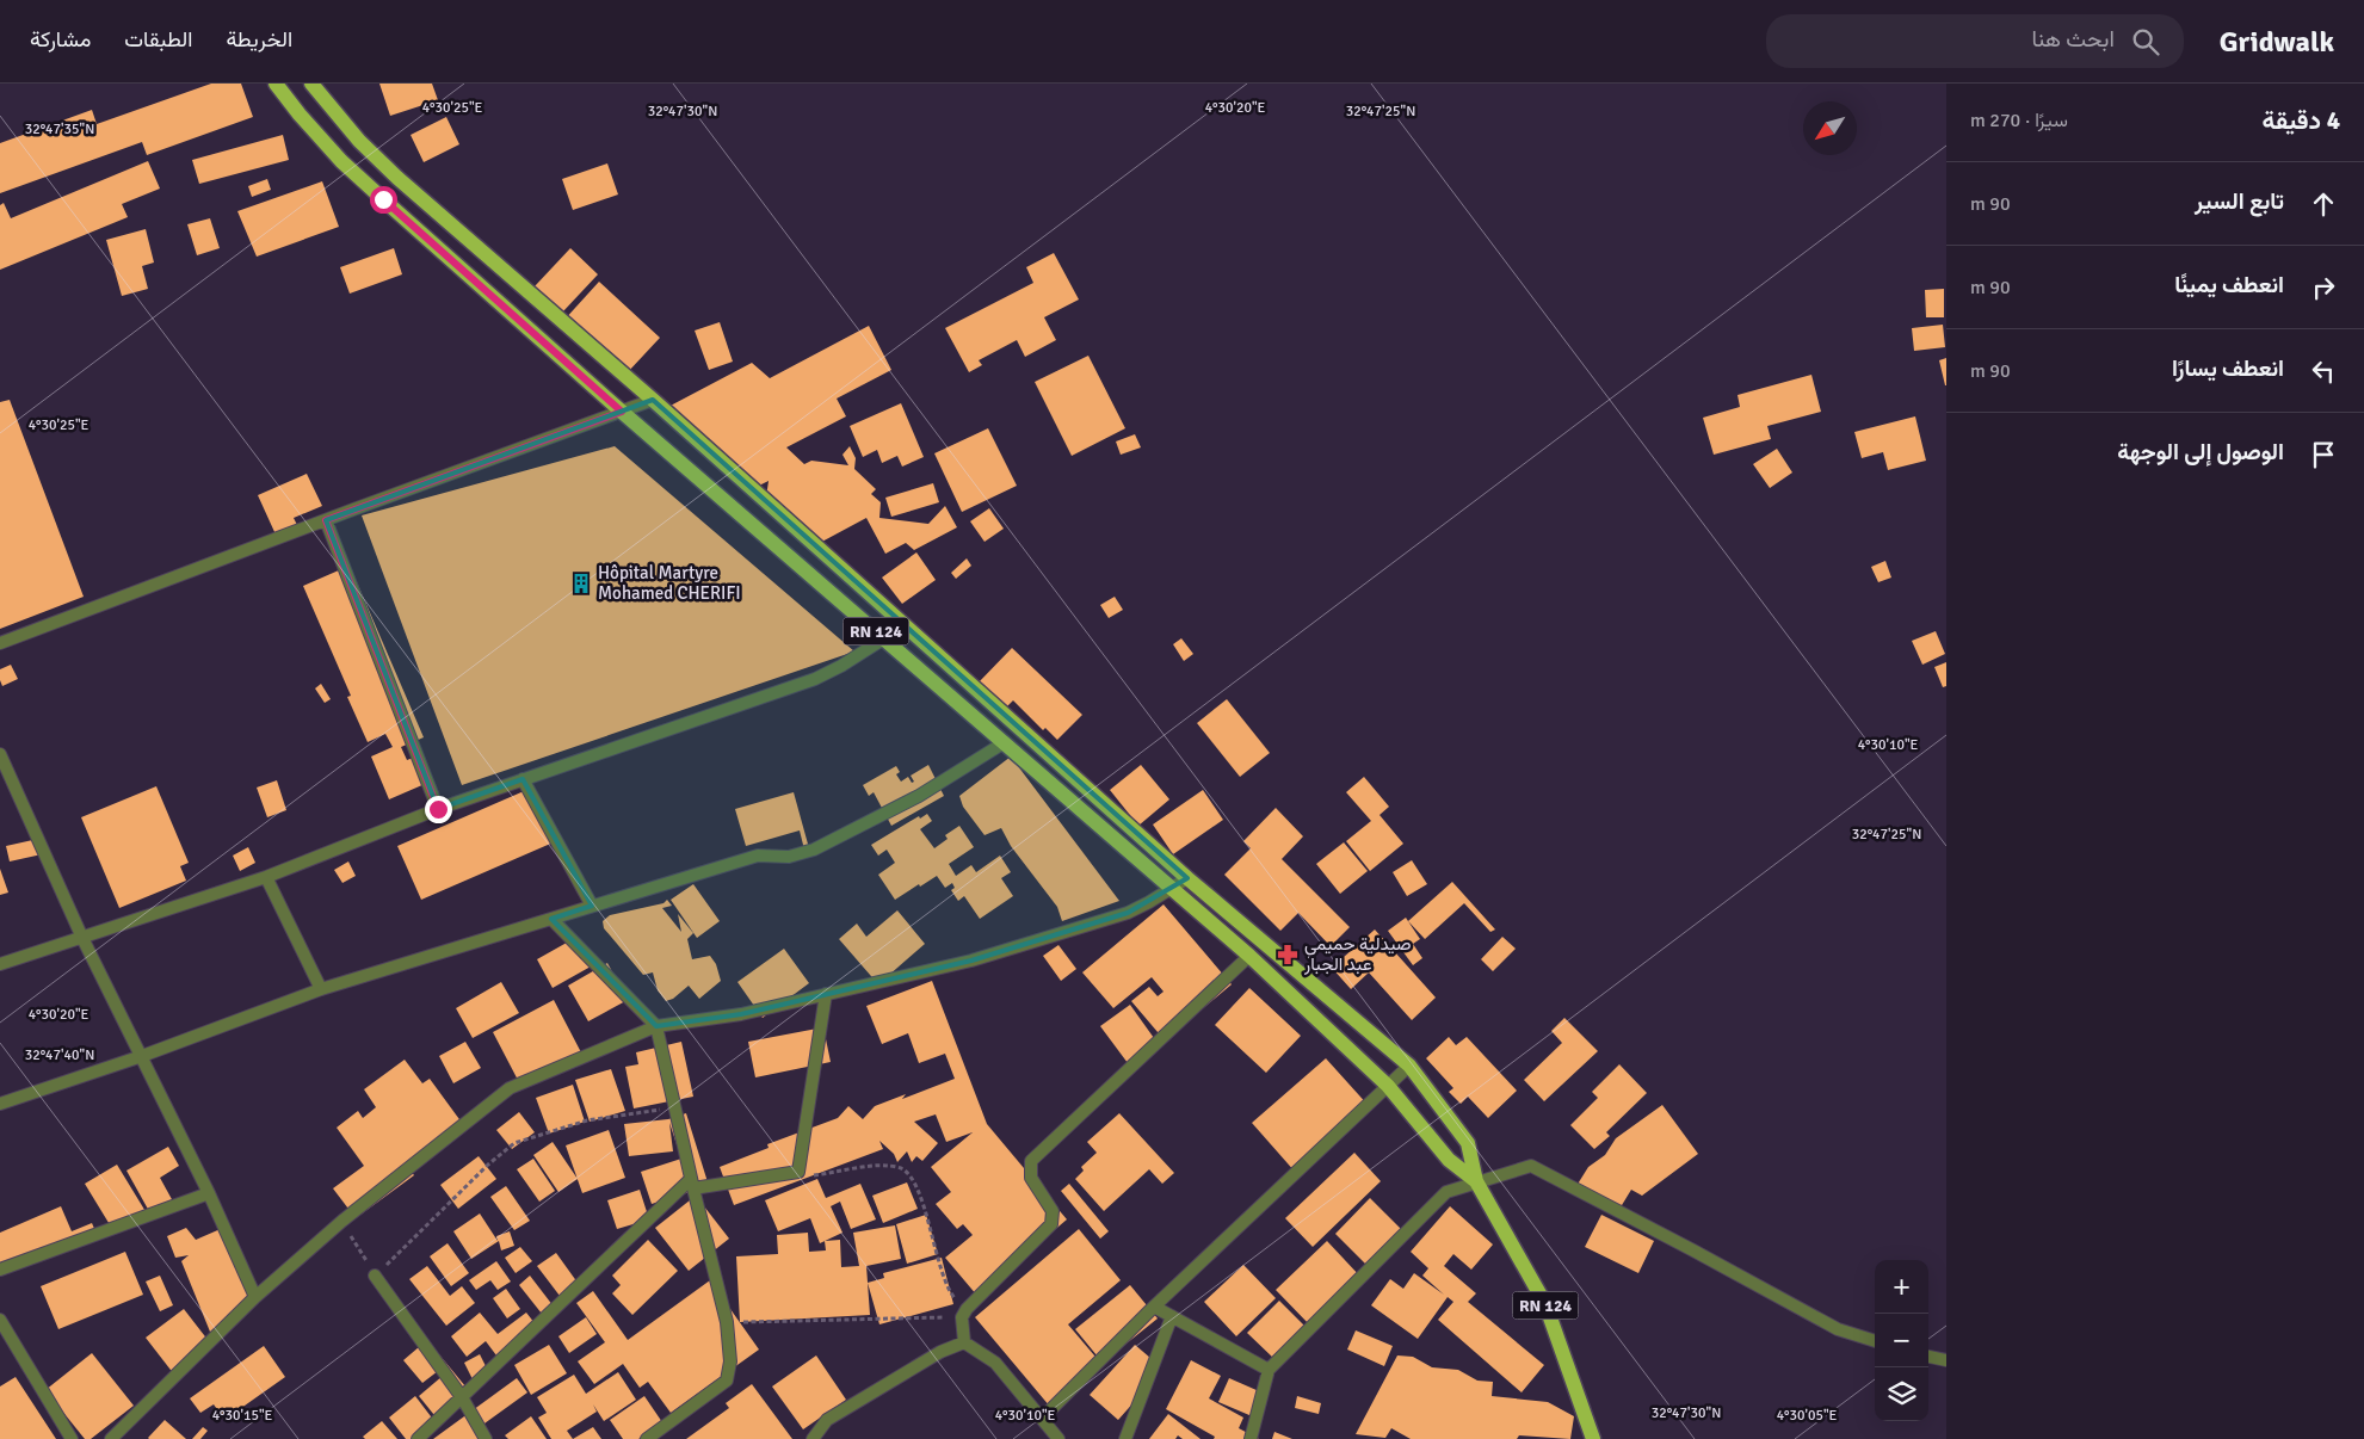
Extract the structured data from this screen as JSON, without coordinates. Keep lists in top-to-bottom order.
{
  "streets": {
    "main road": ["RN 124"]
  },
  "places": {
    "building": ["Hôpital Martyre Mohamed CHERIFI"],
    "pharmacy": ["صيدلية حميمي عبد الجبار"]
  },
  "north": "bottom left",
  "page": {
    "header": "Gridwalk",
    "search": "ابحث هنا",
    "nav": ["الخريطة", "الطبقات", "مشاركة"],
    "heading": ["4 دقيقة", "سيرًا · 270 m"],
    "list": [
      ["تابع السير", "90 m"],
      ["انعطف يمينًا", "90 m"],
      ["انعطف يسارًا", "90 m"],
      "الوصول إلى الوجهة"
    ],
    "map_buttons": ["+", "−"]
  },
  "coordinates": [
    "4°30'25\"E",
    "4°30'20\"E",
    "32°47'30\"N",
    "32°47'25\"N",
    "32°47'35\"N",
    "4°30'10\"E",
    "32°47'40\"N",
    "4°30'15\"E",
    "4°30'05\"E"
  ]
}
